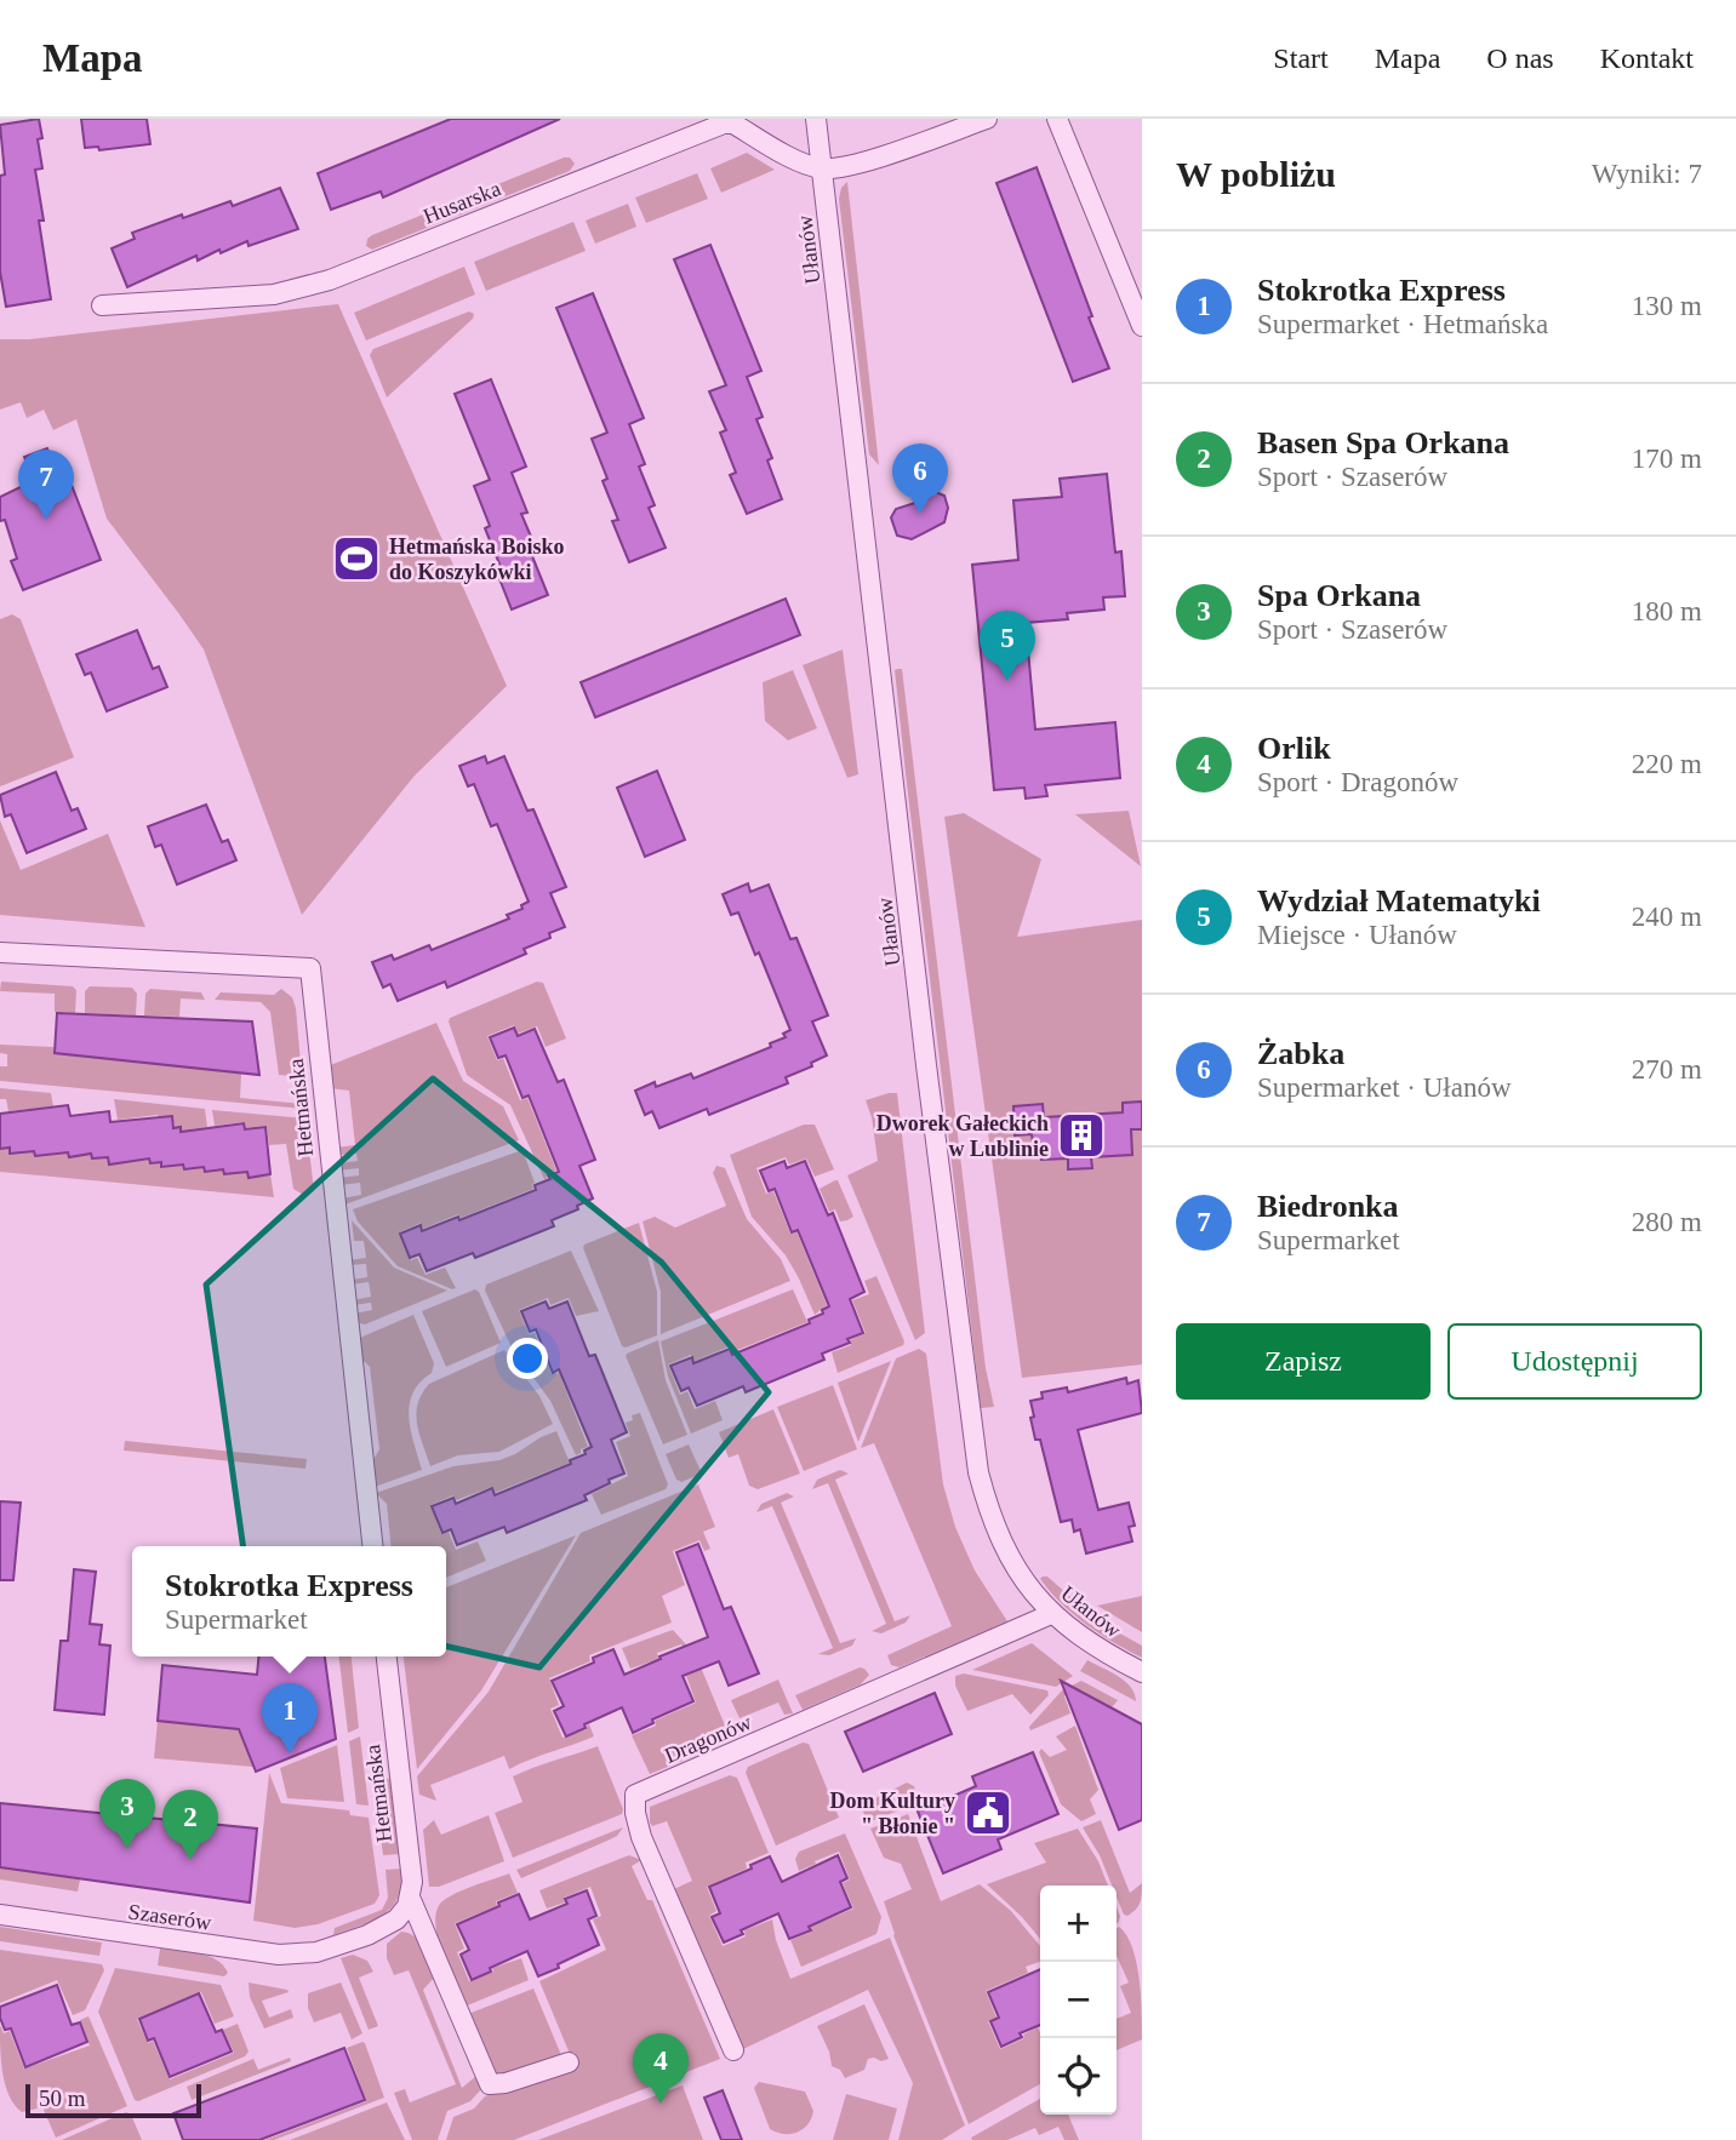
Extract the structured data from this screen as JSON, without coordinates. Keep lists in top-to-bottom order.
{
  "streets": {
    "street": [
      "Husarska",
      "Ułanów",
      "Hetmańska",
      "Dragonów",
      "Szaserów"
    ]
  },
  "crossings": [
    ["Husarska", "Ułanów"],
    ["Ułanów", "Dragonów"],
    ["Hetmańska", "Szaserów"]
  ],
  "places": {
    "sports": ["Hetmańska Boisko do Koszykówki"],
    "building": ["Dworek Gałeckich w Lublinie"],
    "public building": ["Dom Kultury \" Błonie \""]
  },
  "scale_bar": "50 m",
  "page": {
    "header": "Mapa",
    "nav": [
      "Start",
      "Mapa",
      "O nas",
      "Kontakt"
    ],
    "heading": ["W pobliżu", "Wyniki: 7"],
    "list": [
      {
        "mark": "1",
        "name": "Stokrotka Express",
        "note": "Supermarket · Hetmańska",
        "value": "130 m"
      },
      {
        "mark": "2",
        "name": "Basen Spa Orkana",
        "note": "Sport · Szaserów",
        "value": "170 m"
      },
      {
        "mark": "3",
        "name": "Spa Orkana",
        "note": "Sport · Szaserów",
        "value": "180 m"
      },
      {
        "mark": "4",
        "name": "Orlik",
        "note": "Sport · Dragonów",
        "value": "220 m"
      },
      {
        "mark": "5",
        "name": "Wydział Matematyki",
        "note": "Miejsce · Ułanów",
        "value": "240 m"
      },
      {
        "mark": "6",
        "name": "Żabka",
        "note": "Supermarket · Ułanów",
        "value": "270 m"
      },
      {
        "mark": "7",
        "name": "Biedronka",
        "note": "Supermarket",
        "value": "280 m"
      }
    ],
    "pins": [
      "6",
      "7",
      "5",
      "1",
      "3",
      "2",
      "4"
    ],
    "buttons": ["Zapisz", "Udostępnij"],
    "popup": ["Stokrotka Express", "Supermarket"],
    "map_buttons": ["+", "−"],
    "scale": "50 m"
  }
}
